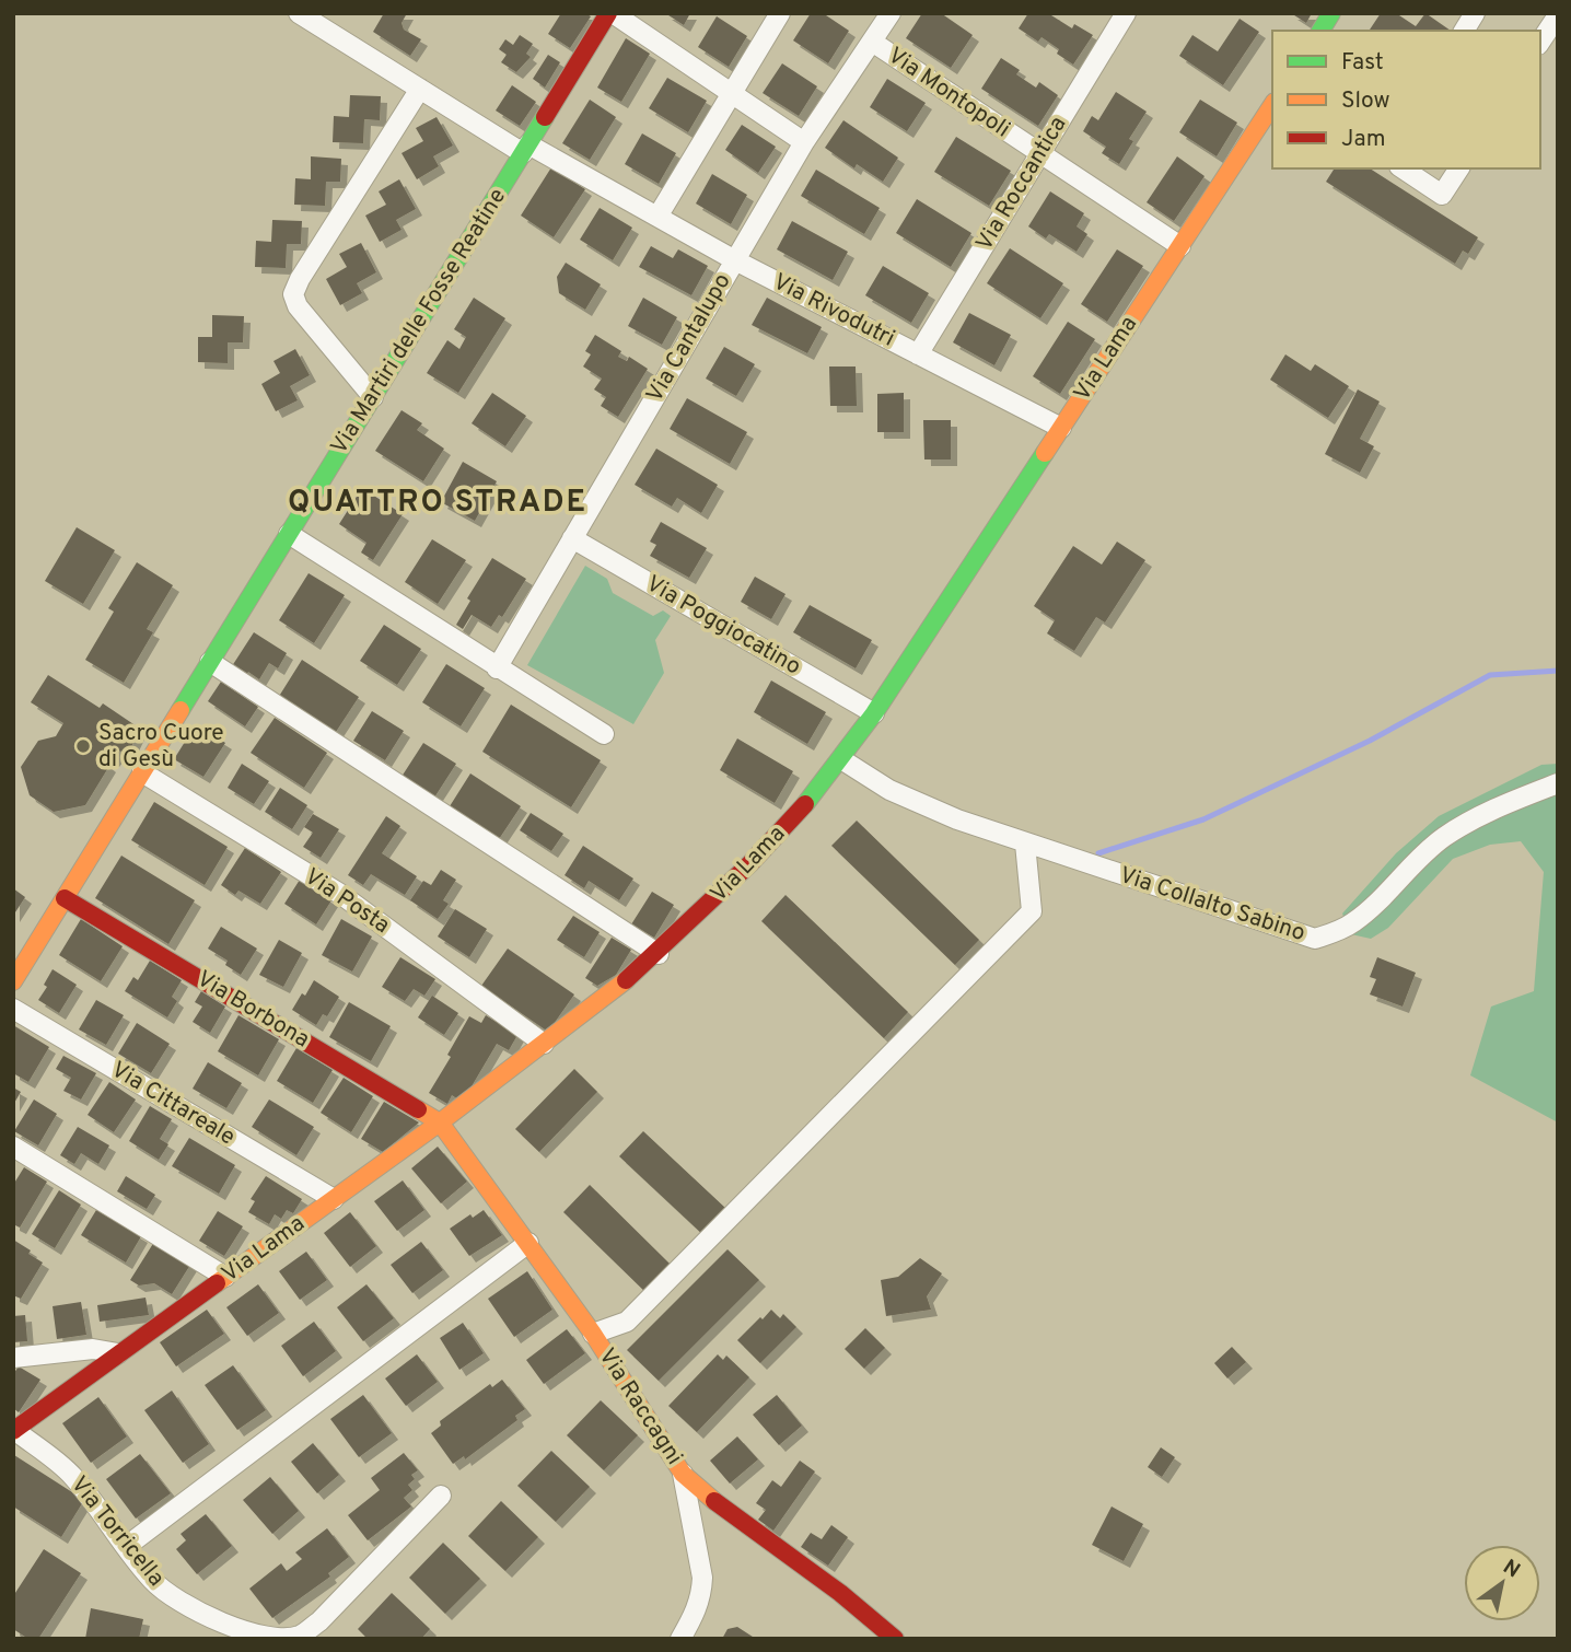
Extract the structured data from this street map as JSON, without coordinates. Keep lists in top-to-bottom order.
{
  "streets": {
    "main road": [
      "Via Martiri delle Fosse Reatine",
      "Via Lama",
      "Via Borbona",
      "Via Raccagni"
    ],
    "street": [
      "Via Montopoli",
      "Via Roccantica",
      "Via Rivodutri",
      "Via Cantalupo",
      "Via Poggiocatino",
      "Via Posta",
      "Via Collalto Sabino",
      "Via Cittareale",
      "Via Torricella"
    ]
  },
  "crossings": [
    ["Via Montopoli", "Via Roccantica"],
    ["Via Montopoli", "Via Cantalupo"],
    ["Via Montopoli", "Via Lama"],
    ["Via Roccantica", "Via Rivodutri"],
    ["Via Rivodutri", "Via Martiri delle Fosse Reatine"],
    ["Via Rivodutri", "Via Cantalupo"],
    ["Via Rivodutri", "Via Lama"],
    ["Via Martiri delle Fosse Reatine", "Via Posta"],
    ["Via Martiri delle Fosse Reatine", "Via Borbona"],
    ["Via Cantalupo", "Via Poggiocatino"],
    ["Via Lama", "Via Poggiocatino"],
    ["Via Lama", "Via Posta"],
    ["Via Lama", "Via Collalto Sabino"],
    ["Via Lama", "Via Borbona"],
    ["Via Lama", "Via Cittareale"],
    ["Via Lama", "Via Raccagni"],
    ["Via Lama", "Via Torricella"],
    ["Via Borbona", "Via Raccagni"]
  ],
  "districts": ["QUATTRO STRADE"],
  "places": ["Sacro Cuore di Gesù"],
  "legend": ["Fast", "Slow", "Jam"],
  "north": "top right"
}
